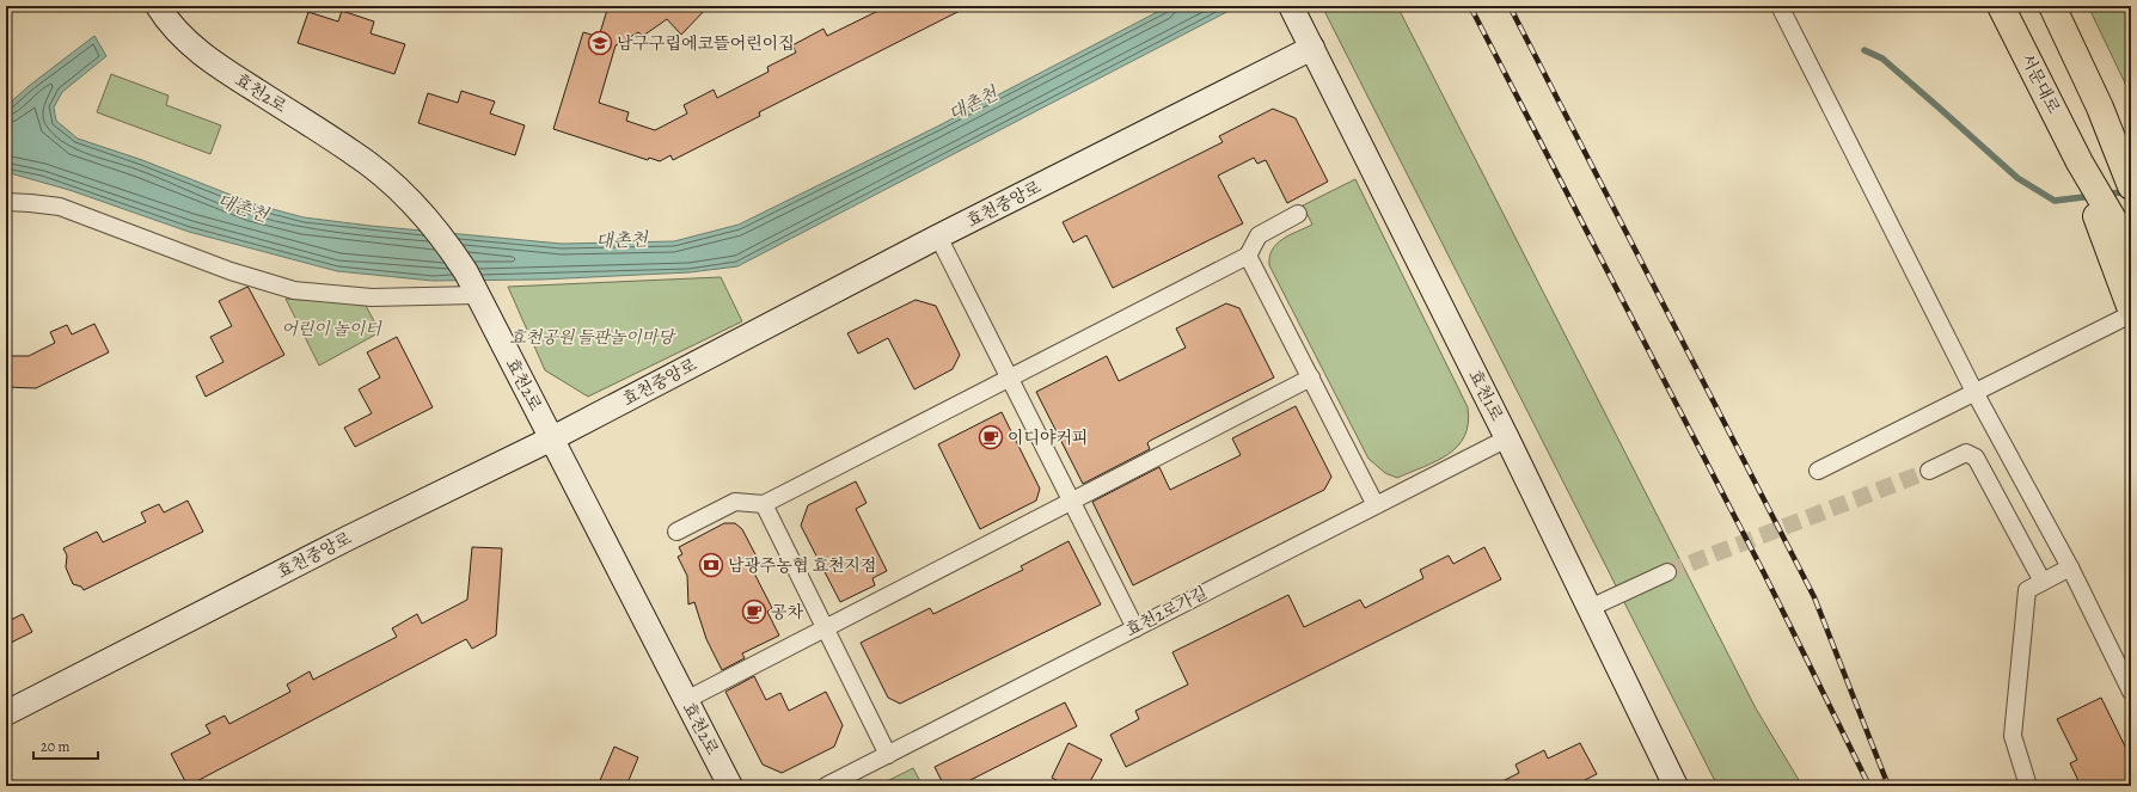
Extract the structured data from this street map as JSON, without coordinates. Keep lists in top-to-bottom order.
{
  "streets": {
    "main road": ["서문대로"],
    "street": [
      "효천2로",
      "효천중앙로",
      "효천1로",
      "효천2로가길"
    ]
  },
  "crossings": [
    ["효천2로", "효천중앙로"],
    ["효천중앙로", "효천1로"],
    ["효천1로", "효천2로가길"]
  ],
  "water": ["대촌천"],
  "parks": ["어린이 놀이터", "효천공원 들판놀이마당"],
  "places": {
    "school or university": ["남구구립에코뜰어린이집"],
    "cafe": ["이디야커피", "공차"],
    "bank": ["남광주농협 효천지점"]
  },
  "scale_bar": "20 m"
}
